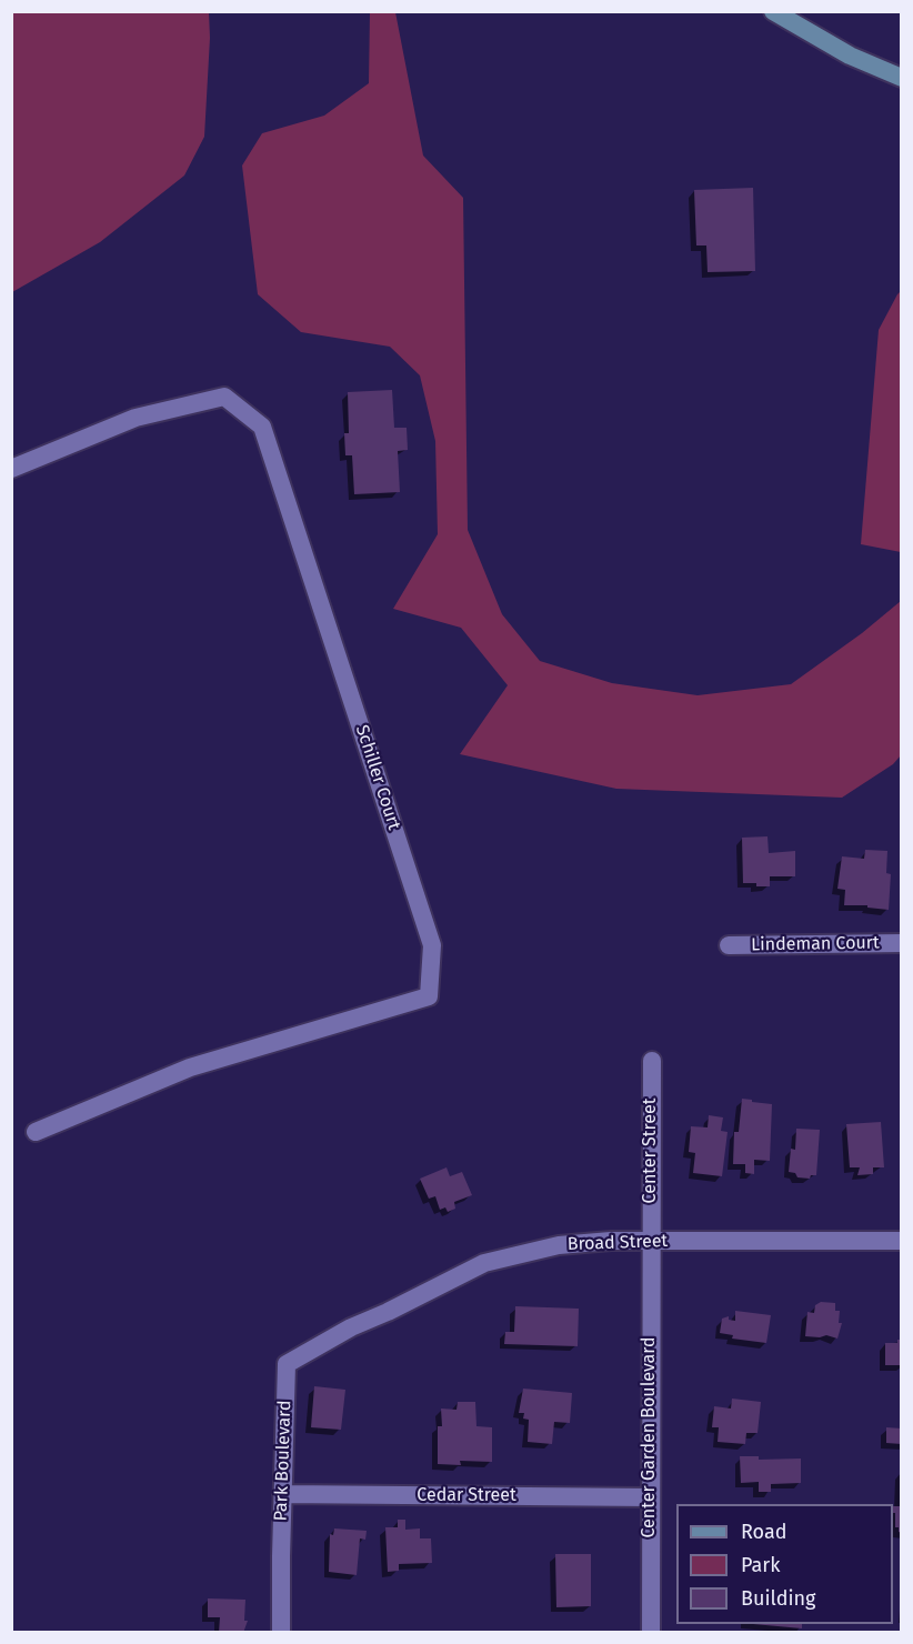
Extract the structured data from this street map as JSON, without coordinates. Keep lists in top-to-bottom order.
{
  "streets": {
    "street": [
      "Schiller Court",
      "Lindeman Court",
      "Center Street",
      "Broad Street",
      "Center Garden Boulevard",
      "Park Boulevard",
      "Cedar Street"
    ]
  },
  "crossings": [
    ["Center Street", "Broad Street"],
    ["Center Street", "Center Garden Boulevard"],
    ["Broad Street", "Center Garden Boulevard"],
    ["Broad Street", "Park Boulevard"],
    ["Center Garden Boulevard", "Cedar Street"],
    ["Park Boulevard", "Cedar Street"]
  ],
  "legend": ["Road", "Park", "Building"]
}
